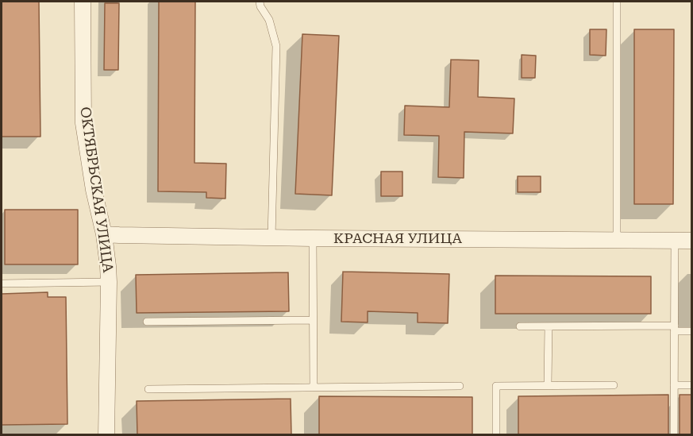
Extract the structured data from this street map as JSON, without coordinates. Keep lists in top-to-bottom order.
{
  "streets": {
    "street": ["ОКТЯБРЬСКАЯ УЛИЦА", "КРАСНАЯ УЛИЦА"]
  },
  "crossings": [
    ["ОКТЯБРЬСКАЯ УЛИЦА", "КРАСНАЯ УЛИЦА"]
  ]
}
